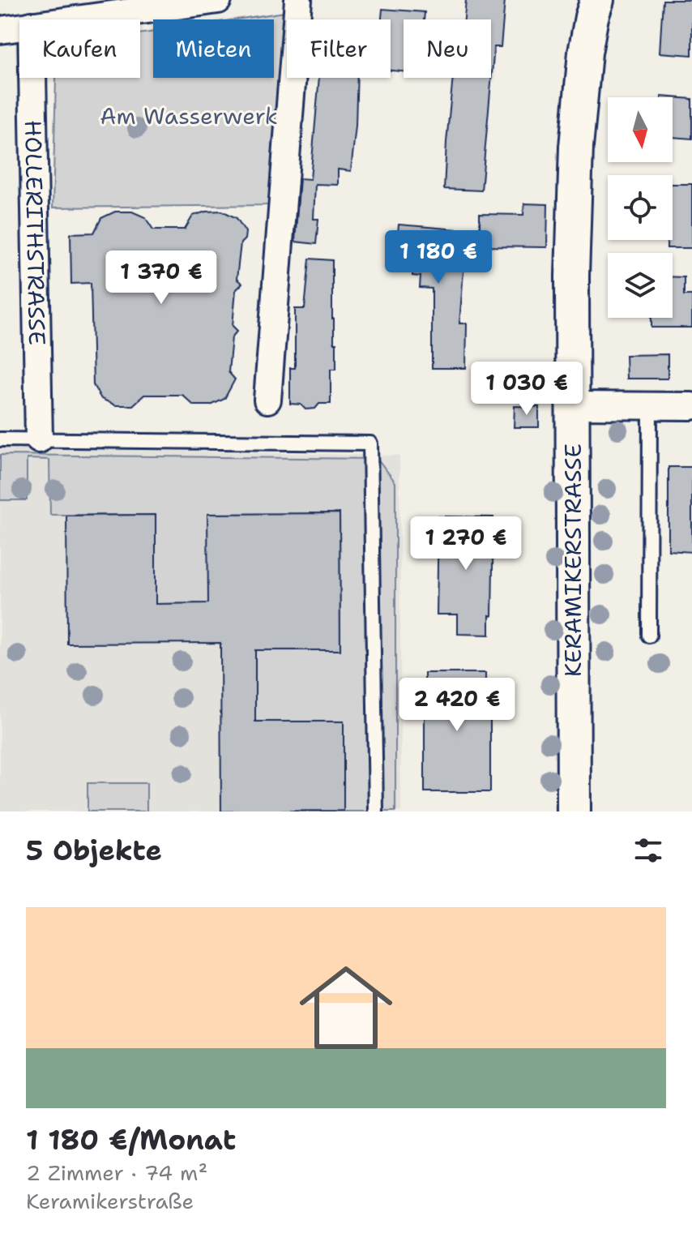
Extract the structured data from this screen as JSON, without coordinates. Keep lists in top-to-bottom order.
{
  "streets": {
    "street": ["HOLLERITHSTRASSE", "KERAMIKERSTRASSE"]
  },
  "parks": ["Am Wasserwerk"],
  "north": "bottom",
  "page": {
    "chip": [
      "Kaufen",
      "Mieten",
      "Filter",
      "Neu"
    ],
    "price": [
      "1 180 €",
      "1 370 €",
      "1 030 €",
      "1 270 €",
      "2 420 €"
    ],
    "heading": "5 Objekte",
    "list": [
      {
        "name": "1 180 €/Monat",
        "note": "2 Zimmer · 74 m² · Keramikerstraße"
      }
    ]
  }
}
